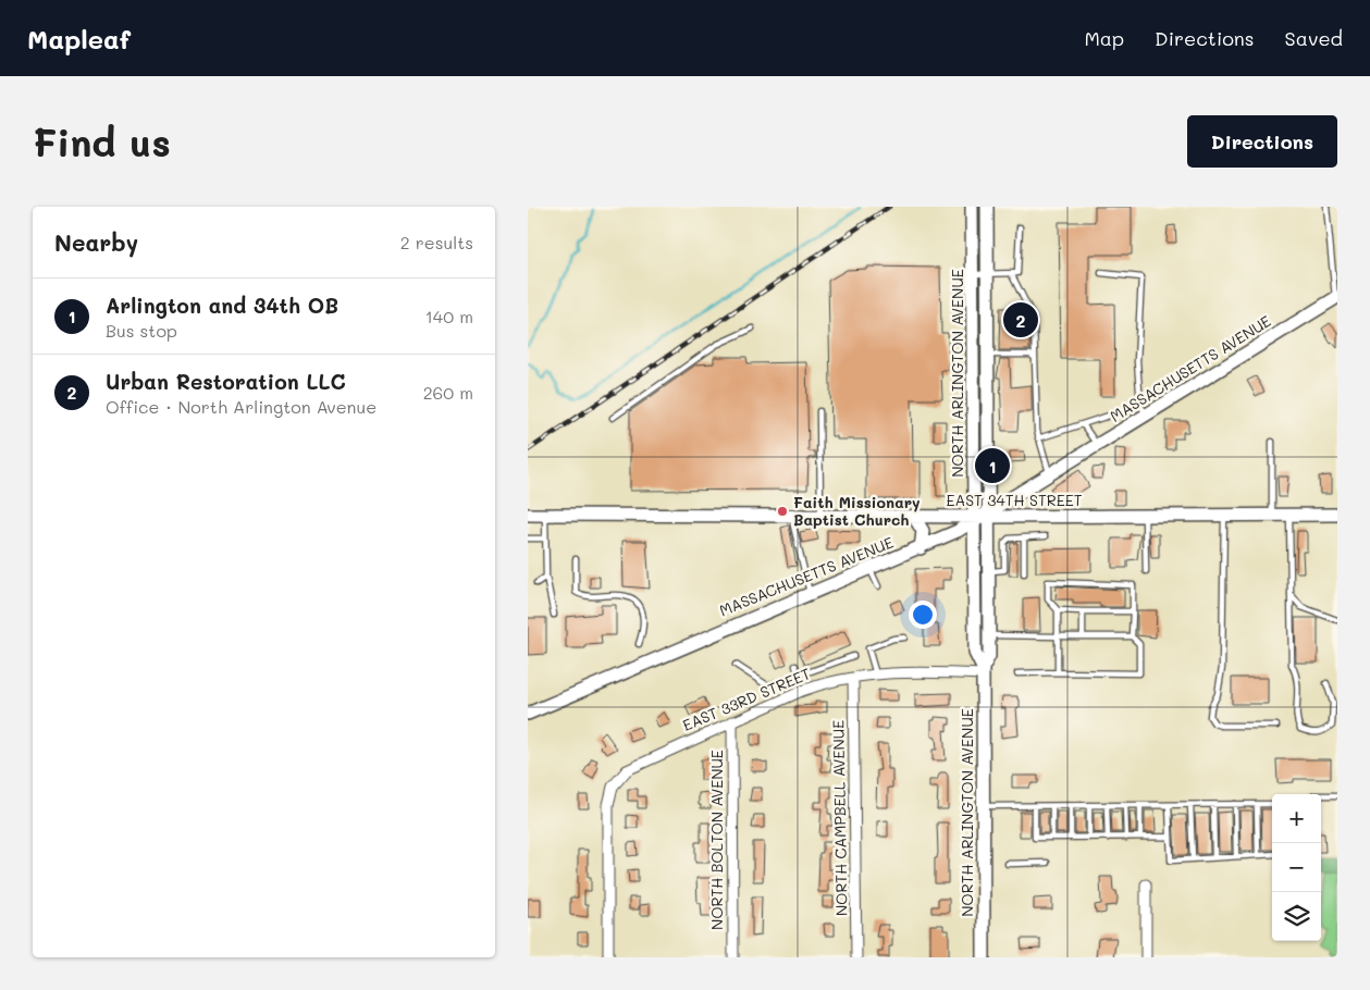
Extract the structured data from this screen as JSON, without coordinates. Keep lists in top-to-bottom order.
{
  "streets": {
    "main road": ["MASSACHUSETTS AVENUE", "NORTH ARLINGTON AVENUE", "EAST 34TH STREET"],
    "street": ["EAST 33RD STREET", "NORTH CAMPBELL AVENUE", "NORTH BOLTON AVENUE"]
  },
  "crossings": [
    ["MASSACHUSETTS AVENUE", "NORTH ARLINGTON AVENUE"],
    ["MASSACHUSETTS AVENUE", "EAST 34TH STREET"],
    ["NORTH ARLINGTON AVENUE", "EAST 34TH STREET"],
    ["NORTH ARLINGTON AVENUE", "EAST 33RD STREET"],
    ["EAST 33RD STREET", "NORTH CAMPBELL AVENUE"],
    ["EAST 33RD STREET", "NORTH BOLTON AVENUE"]
  ],
  "places": ["Faith Missionary Baptist Church"],
  "page": {
    "header": "Mapleaf",
    "nav": ["Map", "Directions", "Saved"],
    "buttons": "Directions",
    "title": "Find us",
    "heading": ["Nearby", "2 results"],
    "list": [
      {
        "mark": "1",
        "name": "Arlington and 34th OB",
        "note": "Bus stop",
        "value": "140 m"
      },
      {
        "mark": "2",
        "name": "Urban Restoration LLC",
        "note": "Office · North Arlington Avenue",
        "value": "260 m"
      }
    ],
    "pins": ["2", "1"],
    "map_buttons": ["+", "−"]
  }
}
